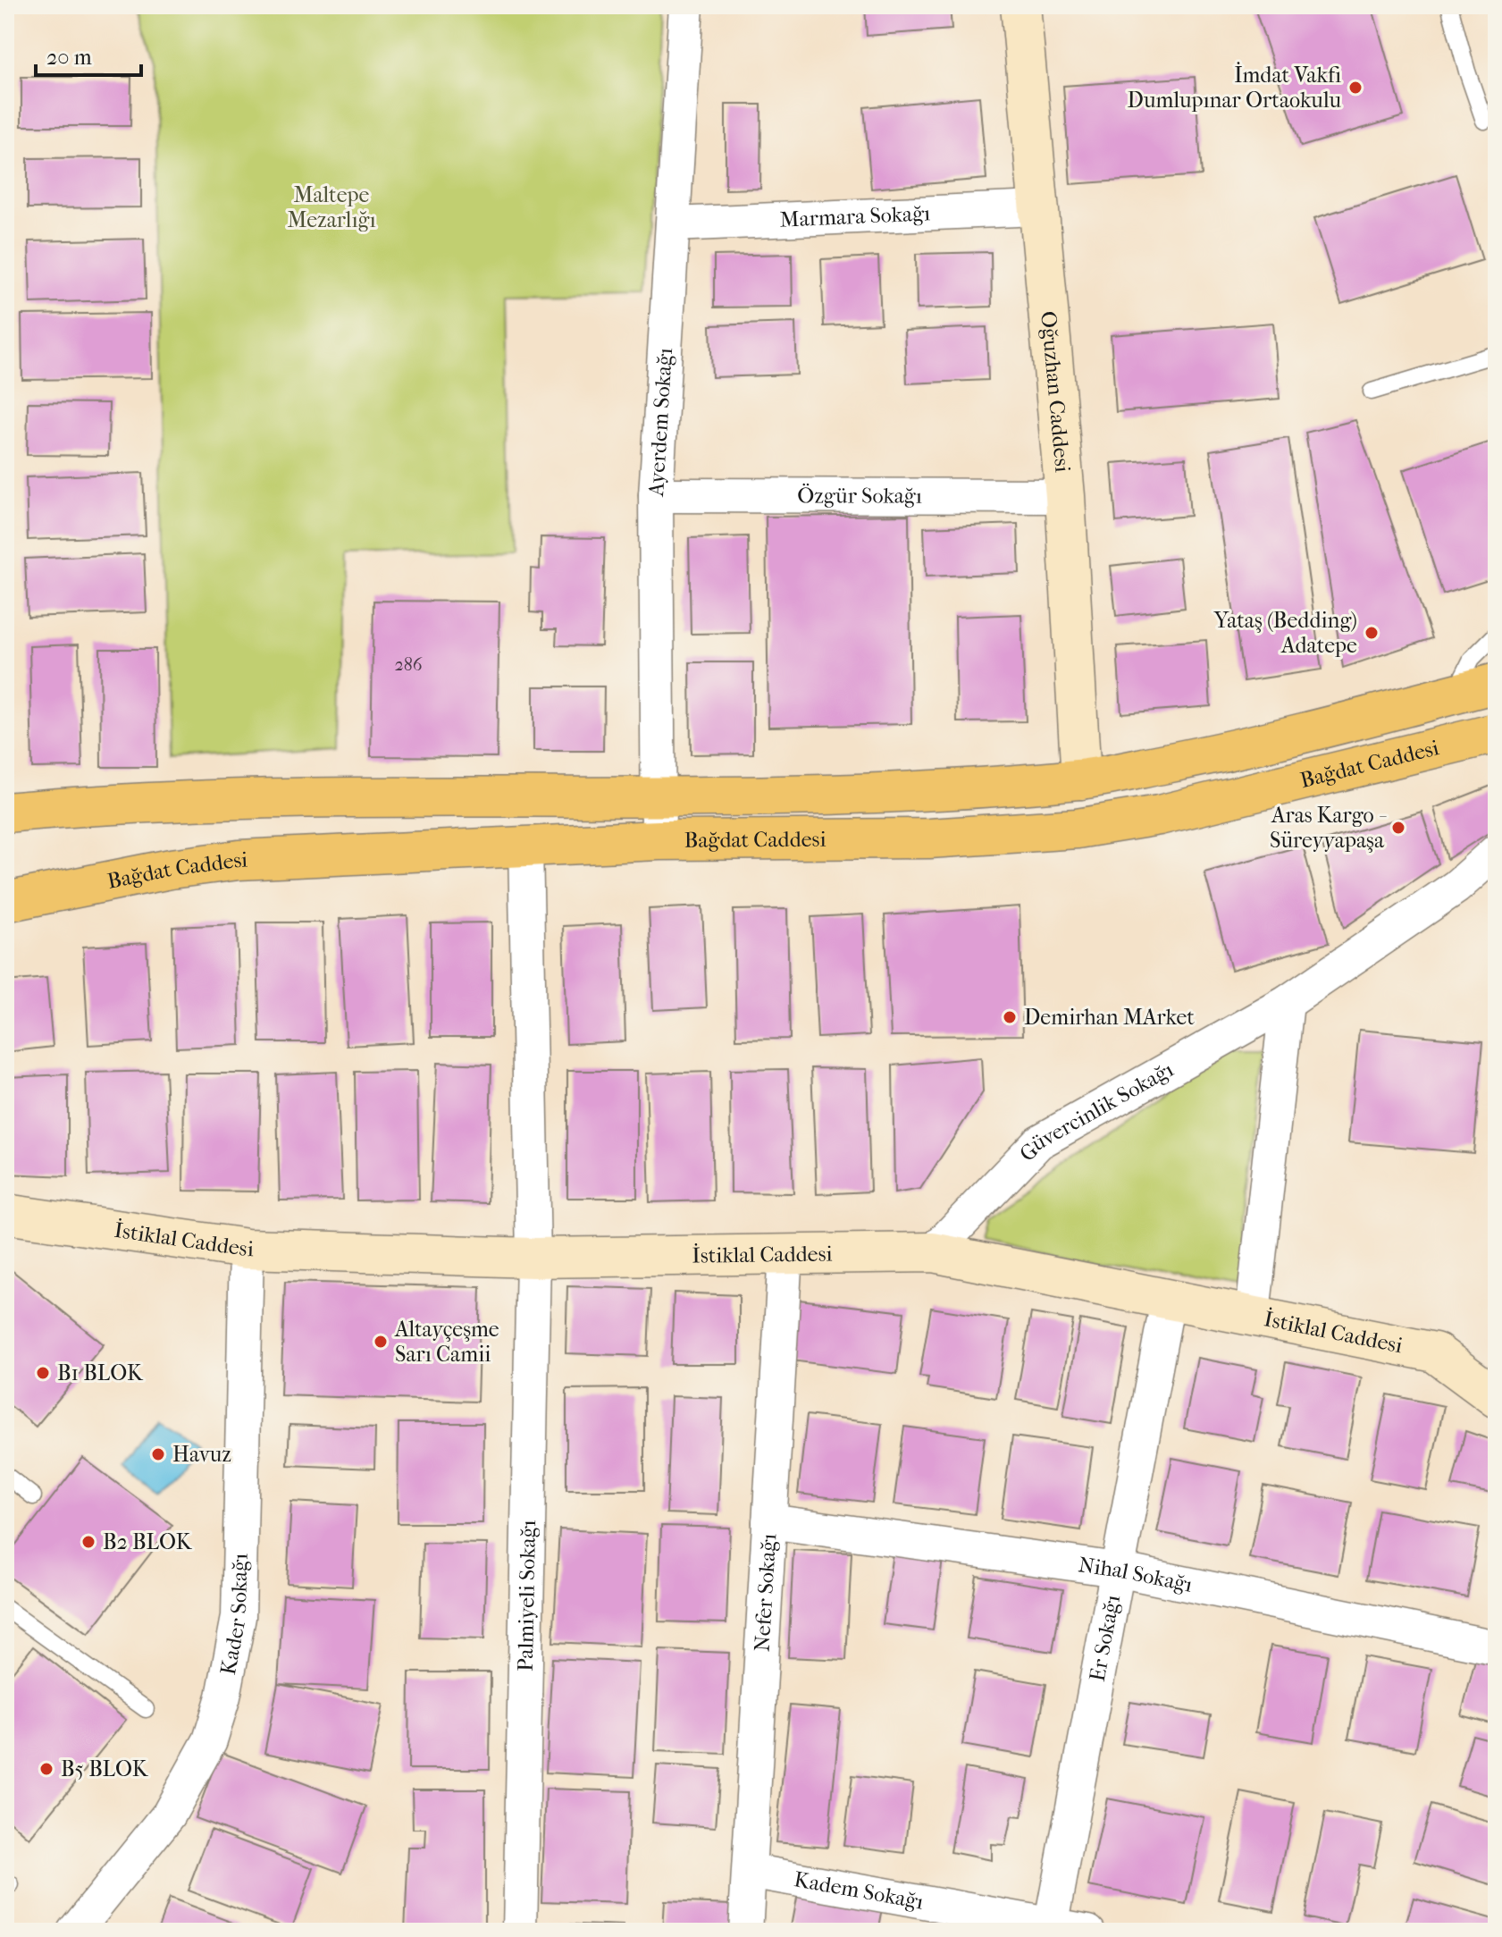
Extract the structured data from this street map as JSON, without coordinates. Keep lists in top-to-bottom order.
{
  "streets": {
    "main road": ["Bağdat Caddesi"],
    "street": [
      "Marmara Sokağı",
      "Oğuzhan Caddesi",
      "Ayerdem Sokağı",
      "Özgür Sokağı",
      "Güvercinlik Sokağı",
      "İstiklal Caddesi",
      "Nihal Sokağı",
      "Nefer Sokağı",
      "Palmiyeli Sokağı",
      "Kader Sokağı",
      "Er Sokağı",
      "Kadem Sokağı"
    ]
  },
  "crossings": [
    ["Marmara Sokağı", "Oğuzhan Caddesi"],
    ["Marmara Sokağı", "Ayerdem Sokağı"],
    ["Oğuzhan Caddesi", "Özgür Sokağı"],
    ["Oğuzhan Caddesi", "Bağdat Caddesi"],
    ["Ayerdem Sokağı", "Özgür Sokağı"],
    ["Ayerdem Sokağı", "Bağdat Caddesi"],
    ["Bağdat Caddesi", "Palmiyeli Sokağı"],
    ["Güvercinlik Sokağı", "İstiklal Caddesi"],
    ["İstiklal Caddesi", "Nefer Sokağı"],
    ["İstiklal Caddesi", "Palmiyeli Sokağı"],
    ["İstiklal Caddesi", "Kader Sokağı"],
    ["İstiklal Caddesi", "Er Sokağı"],
    ["Nihal Sokağı", "Nefer Sokağı"],
    ["Nihal Sokağı", "Er Sokağı"],
    ["Nefer Sokağı", "Kadem Sokağı"],
    ["Er Sokağı", "Kadem Sokağı"]
  ],
  "parks": ["Maltepe Mezarlığı"],
  "places": [
    "İmdat Vakfı Dumlupınar Ortaokulu",
    "Yataş (Bedding) Adatepe",
    "Aras Kargo - Süreyyapaşa",
    "Demirhan MArket",
    "Altayçeşme Sarı Camii",
    "B1 BLOK",
    "Havuz",
    "B2 BLOK",
    "B5 BLOK"
  ],
  "house_numbers": ["286"],
  "scale_bar": "20 m"
}
